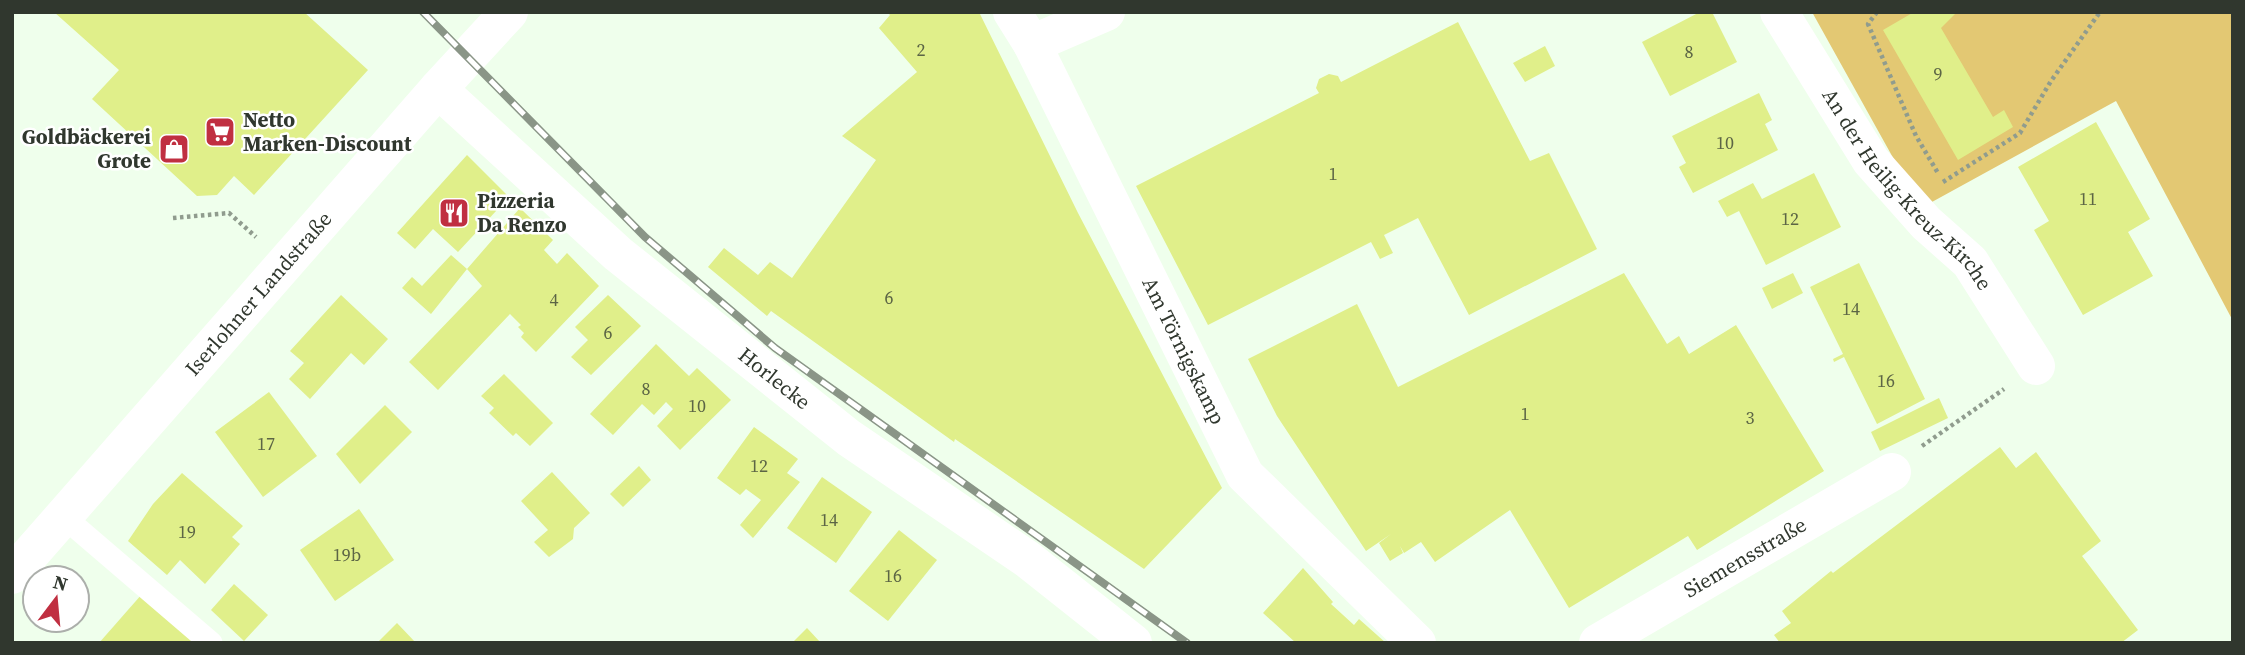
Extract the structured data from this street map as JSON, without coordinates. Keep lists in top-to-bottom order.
{
  "streets": {
    "street": [
      "An der Heilig-Kreuz-Kirche",
      "Iserlohner Landstraße",
      "Am Törnigskamp",
      "Horlecke",
      "Siemensstraße"
    ]
  },
  "crossings": [
    ["Iserlohner Landstraße", "Horlecke"]
  ],
  "places": {
    "supermarket": ["Netto Marken-Discount"],
    "shop": ["Goldbäckerei Grote"],
    "restaurant": ["Pizzeria Da Renzo"]
  },
  "house_numbers": [
    "2",
    "8",
    "9",
    "10",
    "1",
    "11",
    "12",
    "6",
    "4",
    "14",
    "6",
    "16",
    "8",
    "10",
    "1",
    "3",
    "17",
    "12",
    "14",
    "19",
    "19b",
    "16"
  ],
  "north": "top"
}
